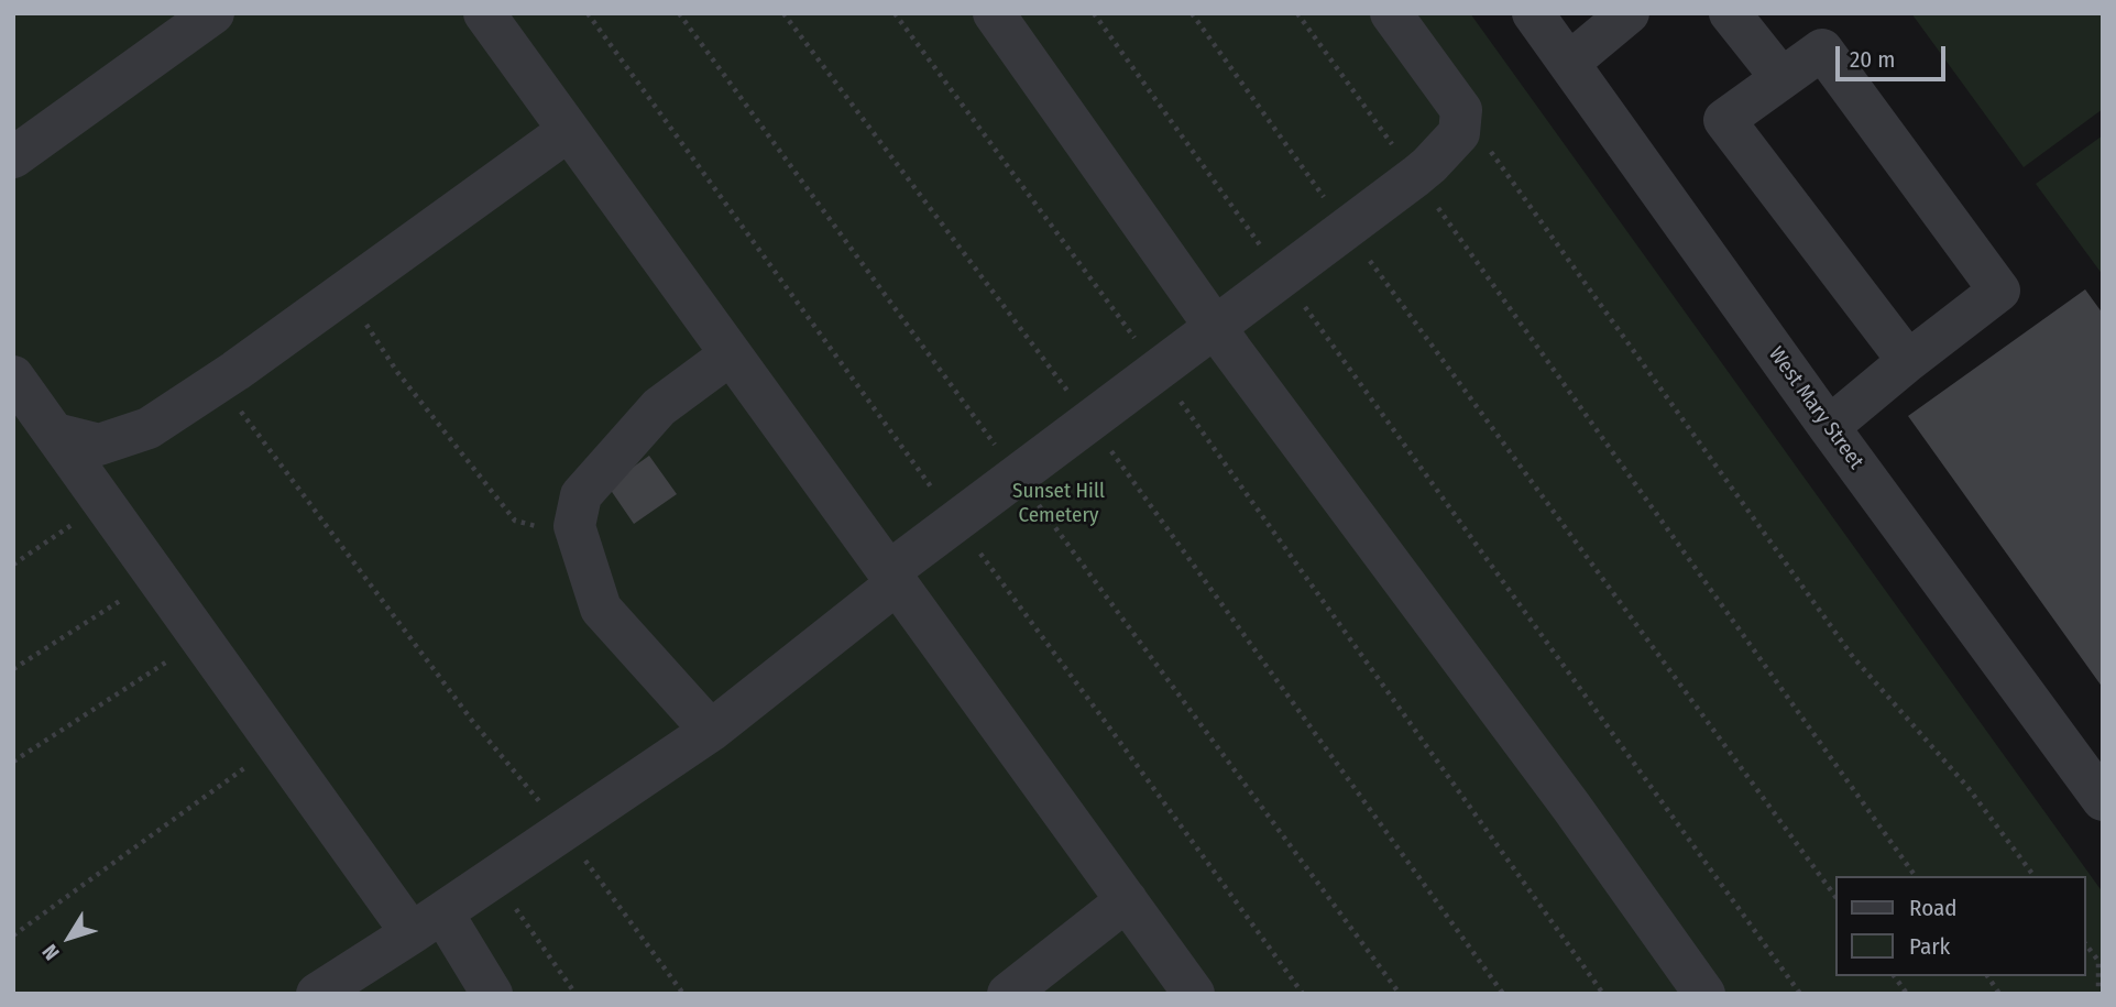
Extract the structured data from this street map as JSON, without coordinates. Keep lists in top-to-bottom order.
{
  "streets": {
    "street": ["West Mary Street"]
  },
  "parks": ["Sunset Hill Cemetery"],
  "legend": ["Road", "Park"],
  "scale_bar": "20 m",
  "north": "bottom left"
}
